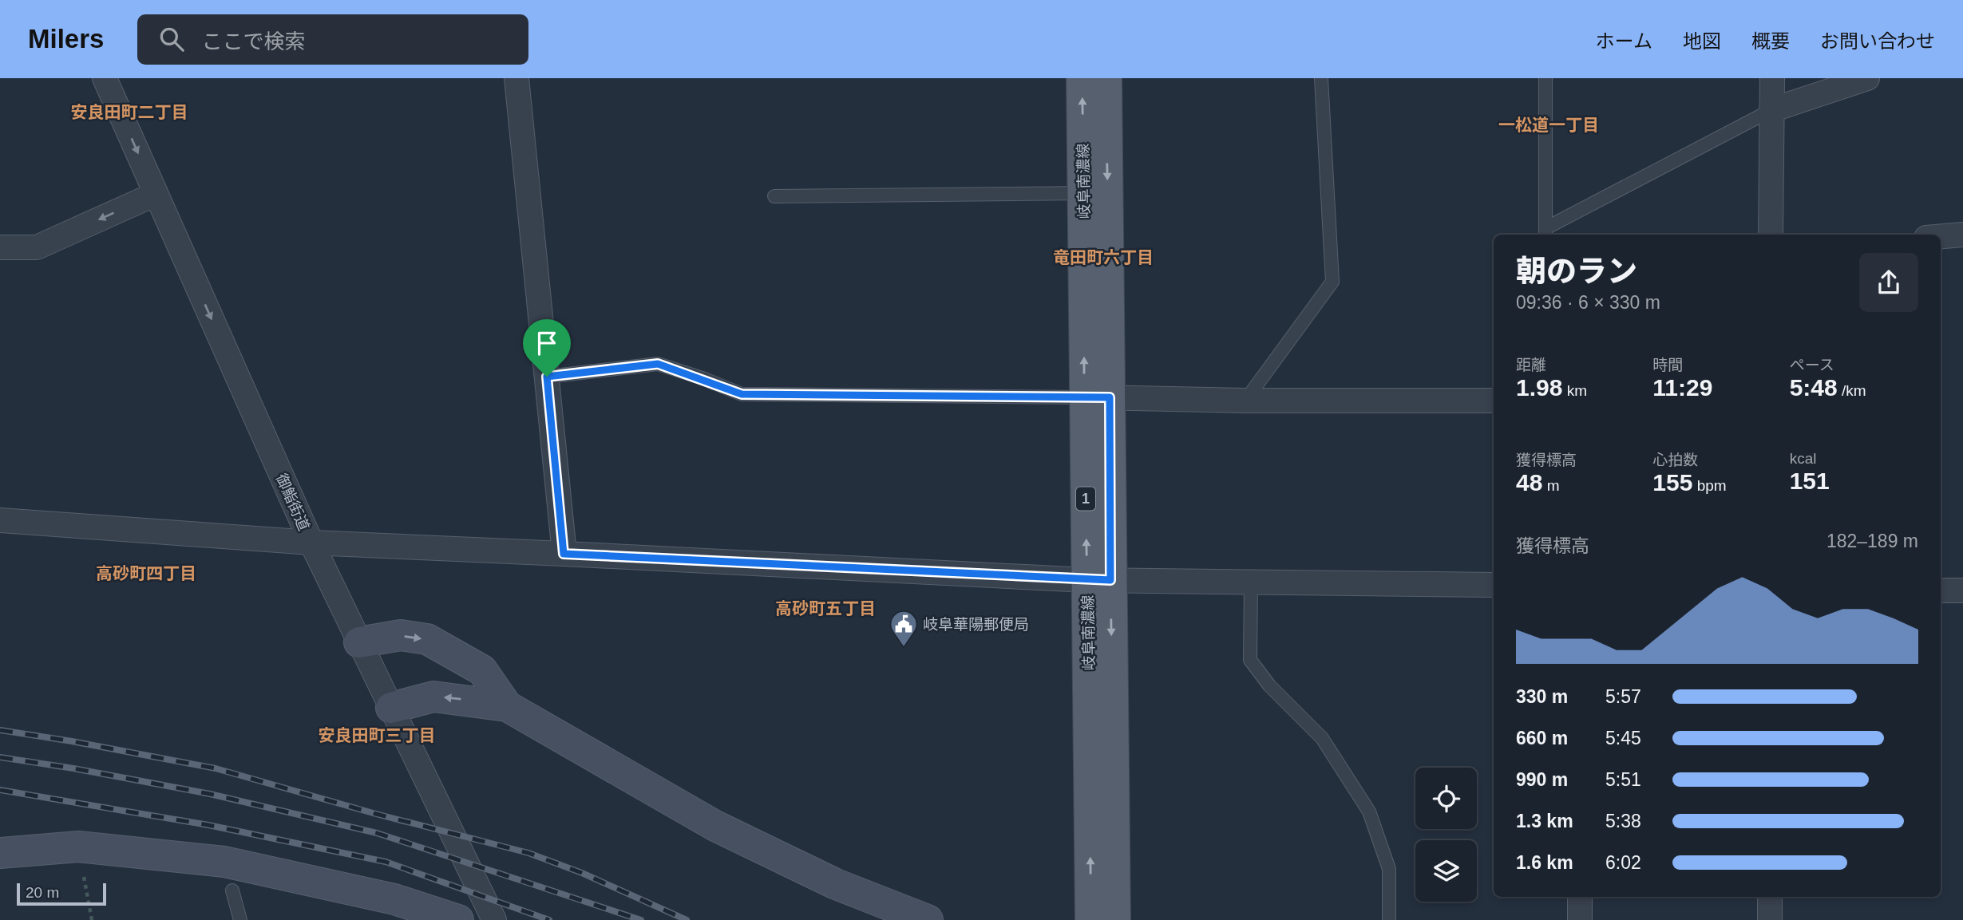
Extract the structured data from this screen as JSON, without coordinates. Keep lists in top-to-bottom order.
{
  "streets": {
    "main road": ["岐阜南濃線", "1"],
    "street": ["御鮨街道"]
  },
  "one_way": ["御鮨街道"],
  "districts": [
    "安良田町二丁目",
    "一松道一丁目",
    "竜田町六丁目",
    "高砂町四丁目",
    "高砂町五丁目",
    "安良田町三丁目"
  ],
  "places": {
    "public building": ["岐阜華陽郵便局"]
  },
  "scale_bar": "20 m",
  "page": {
    "header": "Milers",
    "search": "ここで検索",
    "nav": [
      "ホーム",
      "地図",
      "概要",
      "お問い合わせ"
    ],
    "heading": ["朝のラン", "09:36 · 6 × 330 m"],
    "stats": [
      ["距離", "1.98 km"],
      ["時間", "11:29"],
      ["ペース", "5:48 /km"],
      ["獲得標高", "48 m"],
      ["心拍数", "155 bpm"],
      ["kcal", "151"]
    ],
    "chart": ["獲得標高", "182–189 m"],
    "list": [
      {
        "name": "330 m",
        "note": "5:57"
      },
      {
        "name": "660 m",
        "note": "5:45"
      },
      {
        "name": "990 m",
        "note": "5:51"
      },
      {
        "name": "1.3 km",
        "note": "5:38"
      },
      {
        "name": "1.6 km",
        "note": "6:02"
      }
    ],
    "scale": "20 m"
  }
}
